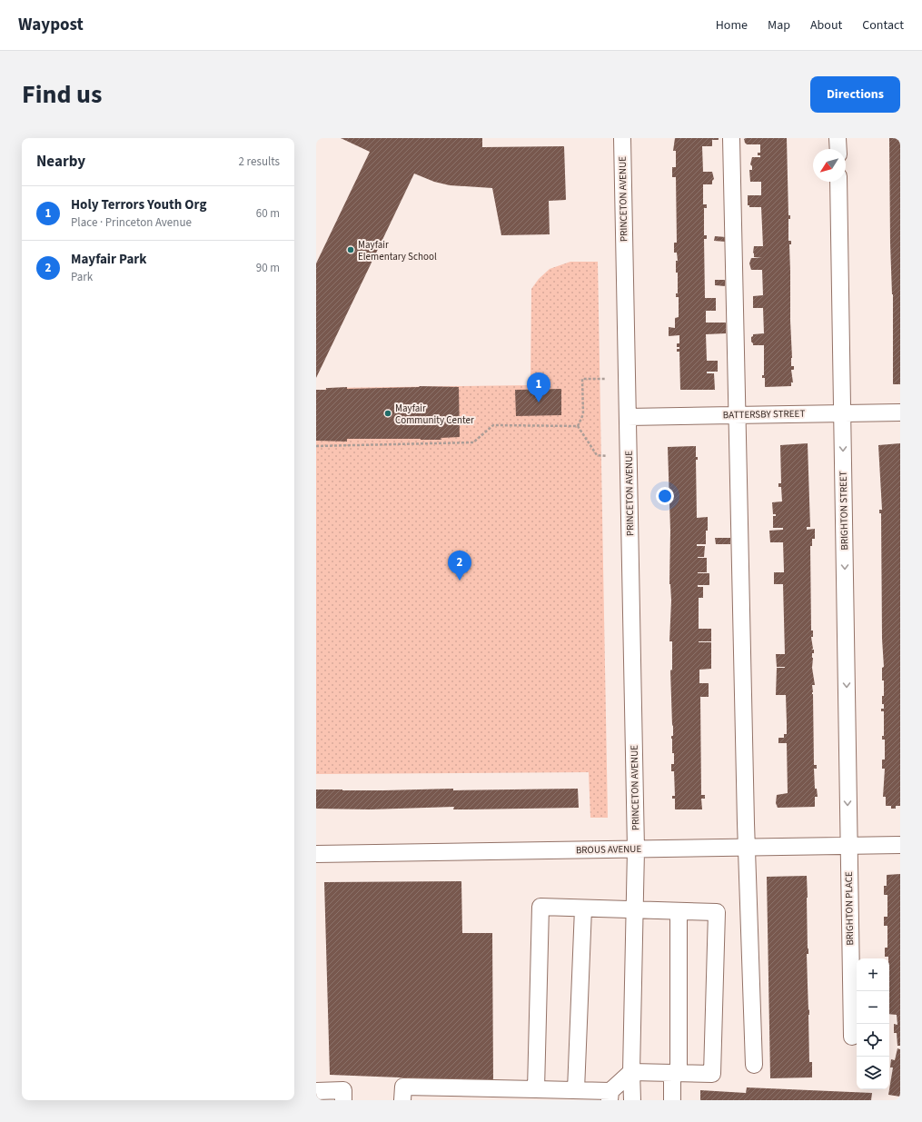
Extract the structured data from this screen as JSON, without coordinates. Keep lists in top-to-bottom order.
{
  "streets": {
    "street": [
      "PRINCETON AVENUE",
      "BATTERSBY STREET",
      "BRIGHTON STREET",
      "BROUS AVENUE",
      "BRIGHTON PLACE"
    ]
  },
  "crossings": [
    ["PRINCETON AVENUE", "BATTERSBY STREET"],
    ["PRINCETON AVENUE", "BROUS AVENUE"],
    ["BATTERSBY STREET", "BRIGHTON STREET"],
    ["BRIGHTON STREET", "BROUS AVENUE"],
    ["BRIGHTON STREET", "BRIGHTON PLACE"],
    ["BROUS AVENUE", "BRIGHTON PLACE"]
  ],
  "places": ["Mayfair Elementary School", "Mayfair Community Center"],
  "north": "bottom left",
  "page": {
    "header": "Waypost",
    "nav": [
      "Home",
      "Map",
      "About",
      "Contact"
    ],
    "title": "Find us",
    "buttons": "Directions",
    "heading": ["Nearby", "2 results"],
    "list": [
      {
        "mark": "1",
        "name": "Holy Terrors Youth Org",
        "note": "Place · Princeton Avenue",
        "value": "60 m"
      },
      {
        "mark": "2",
        "name": "Mayfair Park",
        "note": "Park",
        "value": "90 m"
      }
    ],
    "pins": ["1", "2"],
    "map_buttons": ["+", "−"]
  }
}
